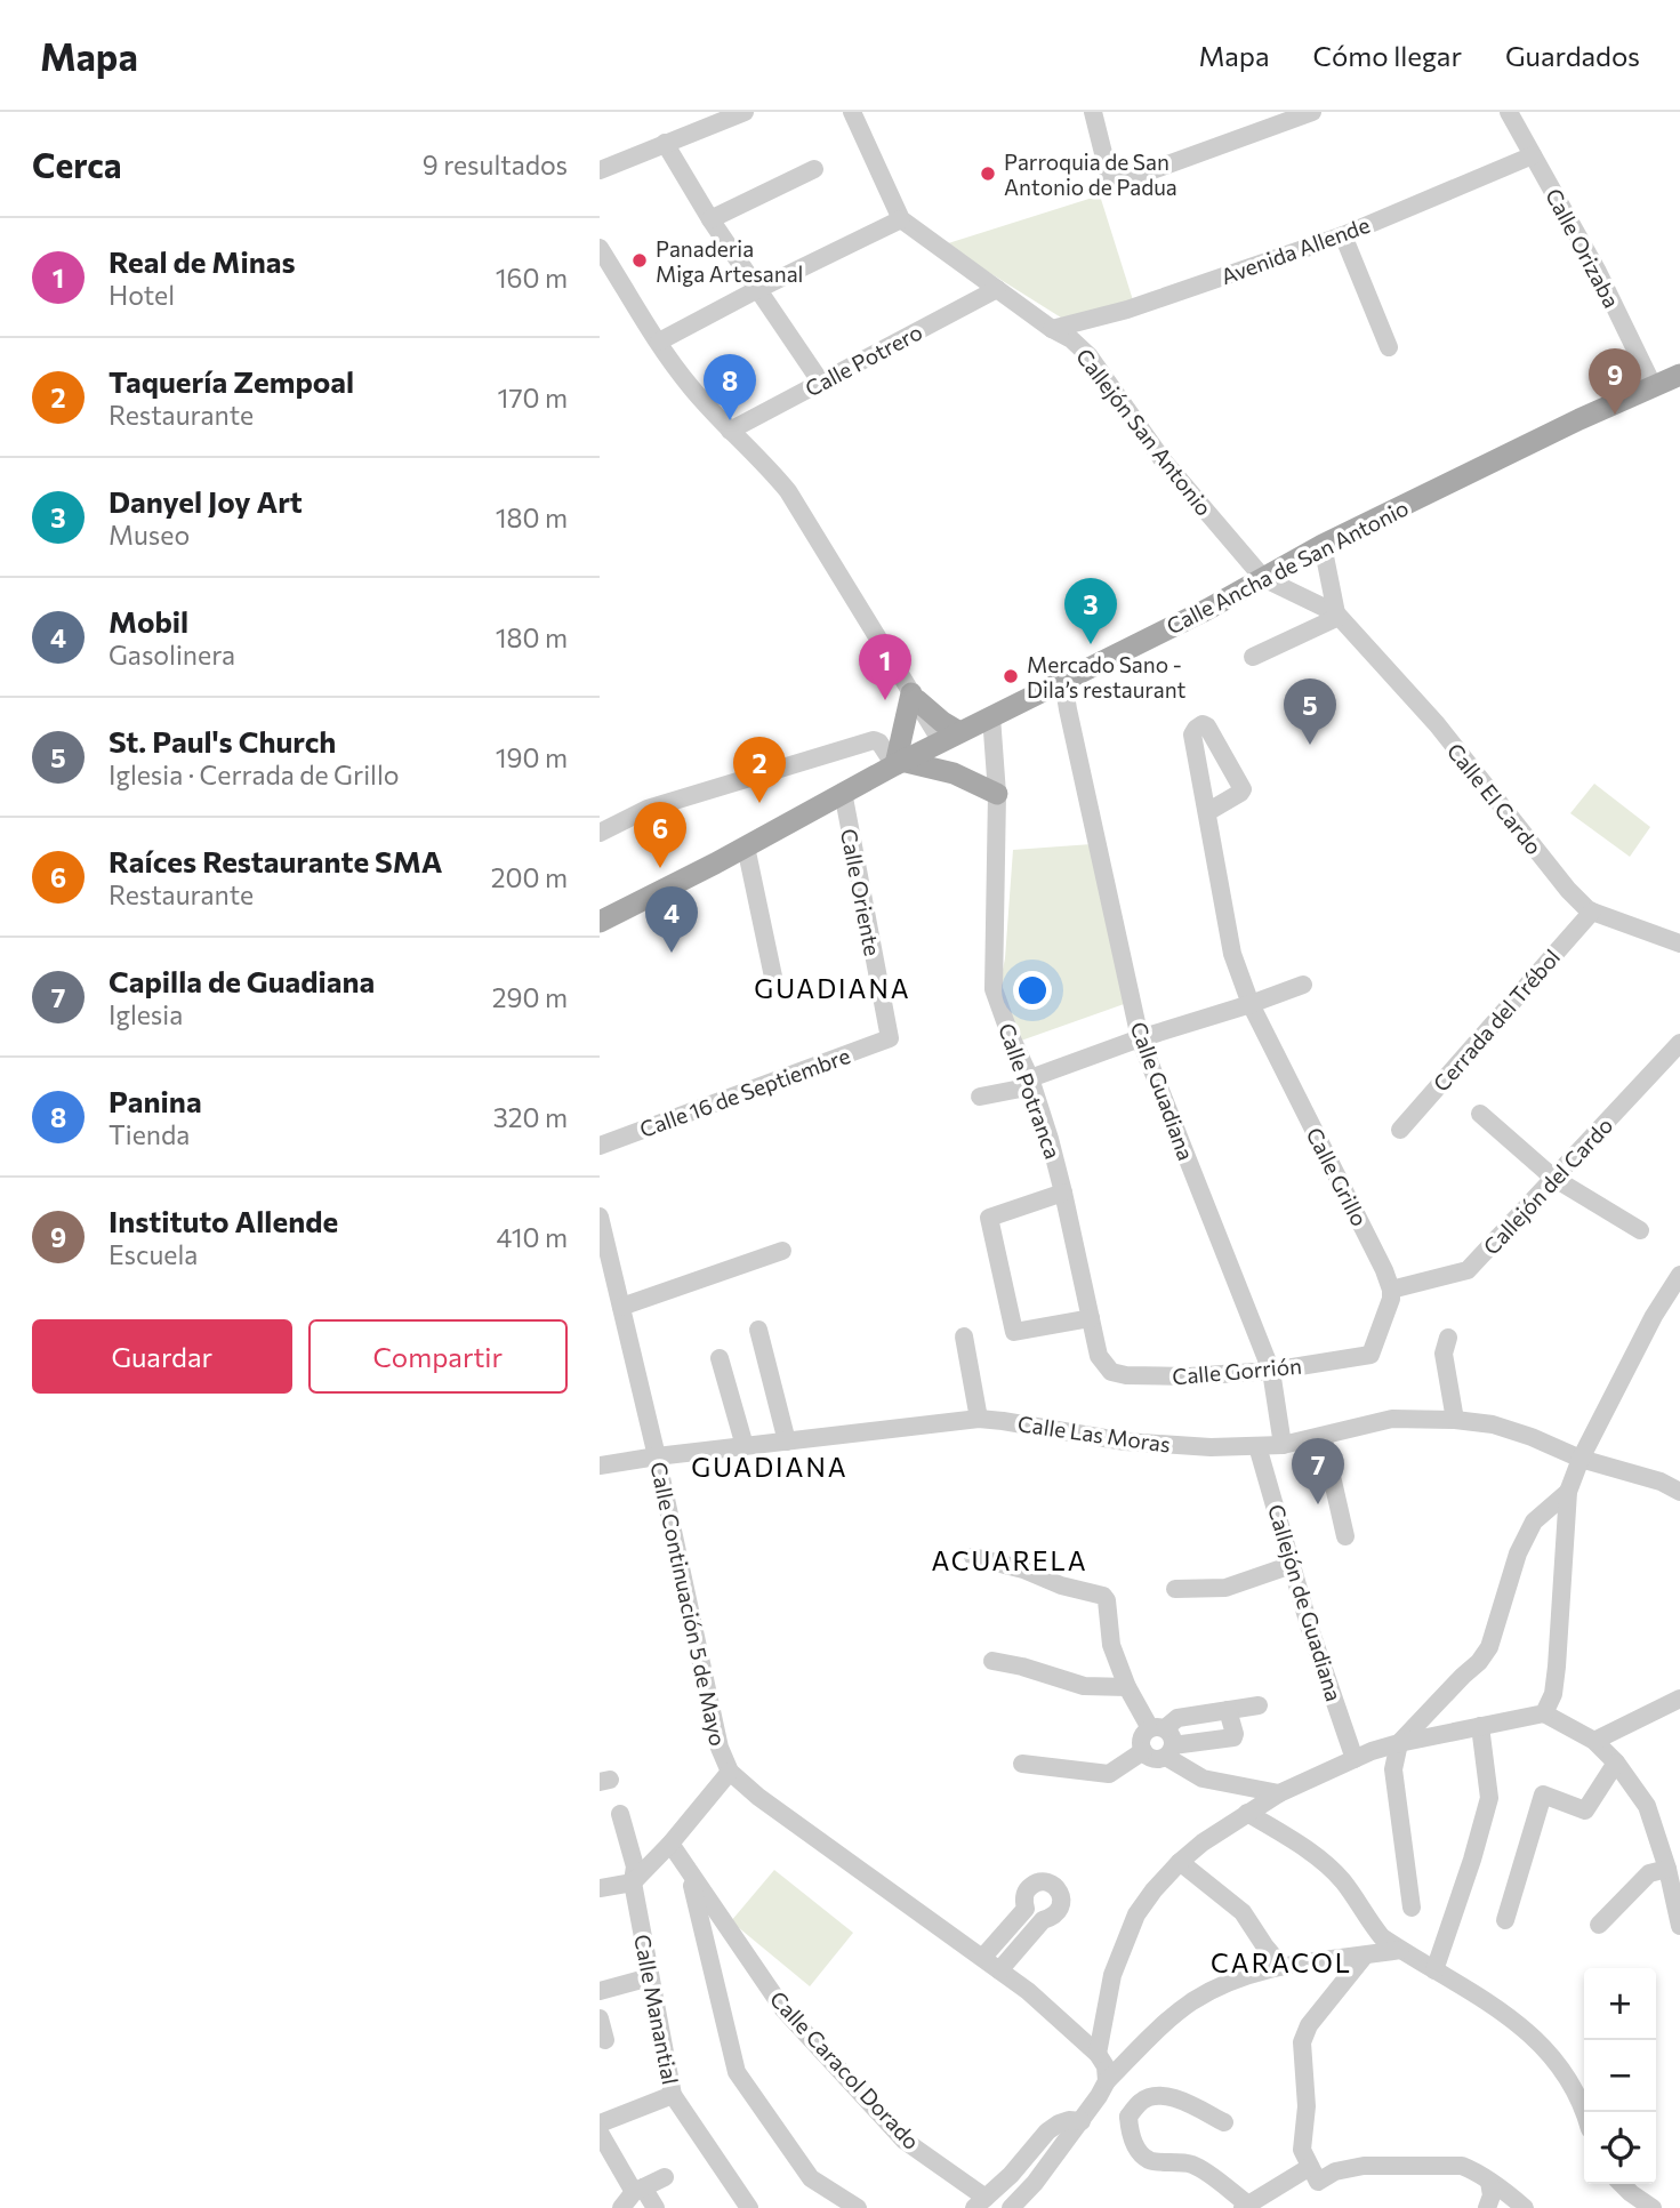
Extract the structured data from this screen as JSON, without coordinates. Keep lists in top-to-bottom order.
{
  "streets": {
    "main road": ["Calle Ancha de San Antonio"],
    "street": [
      "Calle Orizaba",
      "Avenida Allende",
      "Calle Potrero",
      "Callejón San Antonio",
      "Calle El Cardo",
      "Calle Oriente",
      "Cerrada del Trébol",
      "Calle Potranca",
      "Calle Guadiana",
      "Calle 16 de Septiembre",
      "Calle Grillo",
      "Callejón del Cardo",
      "Calle Gorrión",
      "Calle Las Moras",
      "Callejón de Guadiana",
      "Calle Continuación 5 de Mayo",
      "Calle Manantial",
      "Calle Caracol Dorado"
    ]
  },
  "crossings": [
    ["Calle Orizaba", "Avenida Allende"],
    ["Calle Orizaba", "Calle Ancha de San Antonio"],
    ["Avenida Allende", "Callejón San Antonio"],
    ["Calle Potrero", "Callejón San Antonio"],
    ["Callejón San Antonio", "Calle Ancha de San Antonio"],
    ["Callejón San Antonio", "Calle El Cardo"],
    ["Calle Ancha de San Antonio", "Calle El Cardo"],
    ["Calle Ancha de San Antonio", "Calle Oriente"],
    ["Calle Ancha de San Antonio", "Calle Potranca"],
    ["Calle Ancha de San Antonio", "Calle Guadiana"],
    ["Calle El Cardo", "Cerrada del Trébol"],
    ["Calle Oriente", "Calle 16 de Septiembre"],
    ["Calle Potranca", "Calle Gorrión"],
    ["Calle Guadiana", "Calle Gorrión"],
    ["Calle Guadiana", "Calle Las Moras"],
    ["Calle Grillo", "Callejón del Cardo"],
    ["Calle Grillo", "Calle Gorrión"],
    ["Callejón del Cardo", "Calle Gorrión"],
    ["Calle Las Moras", "Callejón de Guadiana"],
    ["Calle Las Moras", "Calle Continuación 5 de Mayo"]
  ],
  "districts": [
    "GUADIANA",
    "GUADIANA",
    "ACUARELA",
    "CARACOL"
  ],
  "places": ["Parroquia de San Antonio de Padua", "Panaderia Miga Artesanal", "Mercado Sano - Dila’s restaurant"],
  "page": {
    "header": "Mapa",
    "nav": ["Mapa", "Cómo llegar", "Guardados"],
    "heading": ["Cerca", "9 resultados"],
    "list": [
      {
        "mark": "1",
        "name": "Real de Minas",
        "note": "Hotel",
        "value": "160 m"
      },
      {
        "mark": "2",
        "name": "Taquería Zempoal",
        "note": "Restaurante",
        "value": "170 m"
      },
      {
        "mark": "3",
        "name": "Danyel Joy Art",
        "note": "Museo",
        "value": "180 m"
      },
      {
        "mark": "4",
        "name": "Mobil",
        "note": "Gasolinera",
        "value": "180 m"
      },
      {
        "mark": "5",
        "name": "St. Paul's Church",
        "note": "Iglesia · Cerrada de Grillo",
        "value": "190 m"
      },
      {
        "mark": "6",
        "name": "Raíces Restaurante SMA",
        "note": "Restaurante",
        "value": "200 m"
      },
      {
        "mark": "7",
        "name": "Capilla de Guadiana",
        "note": "Iglesia",
        "value": "290 m"
      },
      {
        "mark": "8",
        "name": "Panina",
        "note": "Tienda",
        "value": "320 m"
      },
      {
        "mark": "9",
        "name": "Instituto Allende",
        "note": "Escuela",
        "value": "410 m"
      }
    ],
    "pins": [
      "9",
      "8",
      "3",
      "1",
      "5",
      "2",
      "6",
      "4",
      "7"
    ],
    "buttons": ["Guardar", "Compartir"],
    "map_buttons": ["+", "−"]
  }
}
